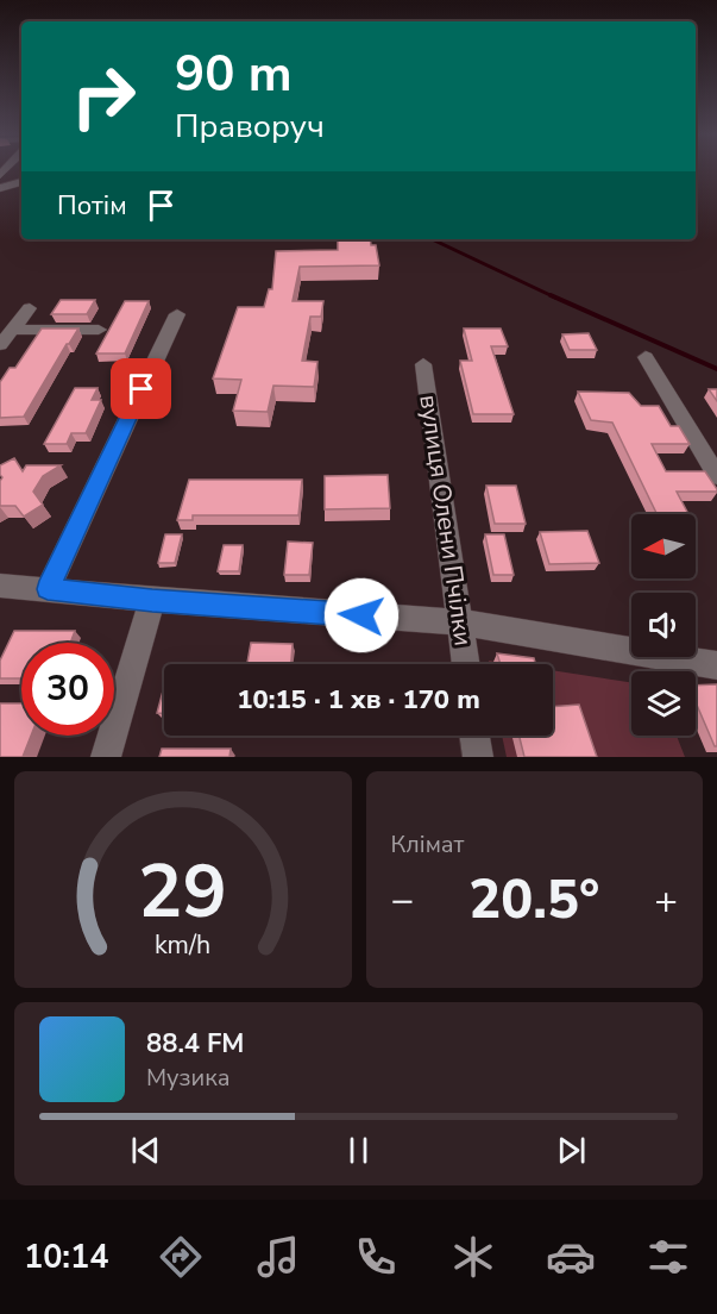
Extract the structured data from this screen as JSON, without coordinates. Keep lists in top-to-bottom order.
{
  "streets": {
    "street": ["вулиця Олени Пчілки"]
  },
  "north": "left",
  "page": {
    "turn": ["90 m", "Праворуч"],
    "then": "Потім",
    "limit": "30",
    "trip": "10:15 · 1 хв · 170 m",
    "tile": "Клімат",
    "heat": ["−", "20.5°", "+"],
    "song": ["88.4 FM", "Музика"],
    "tabs": "10:14",
    "gauge": ["29", "km/h"]
  }
}
